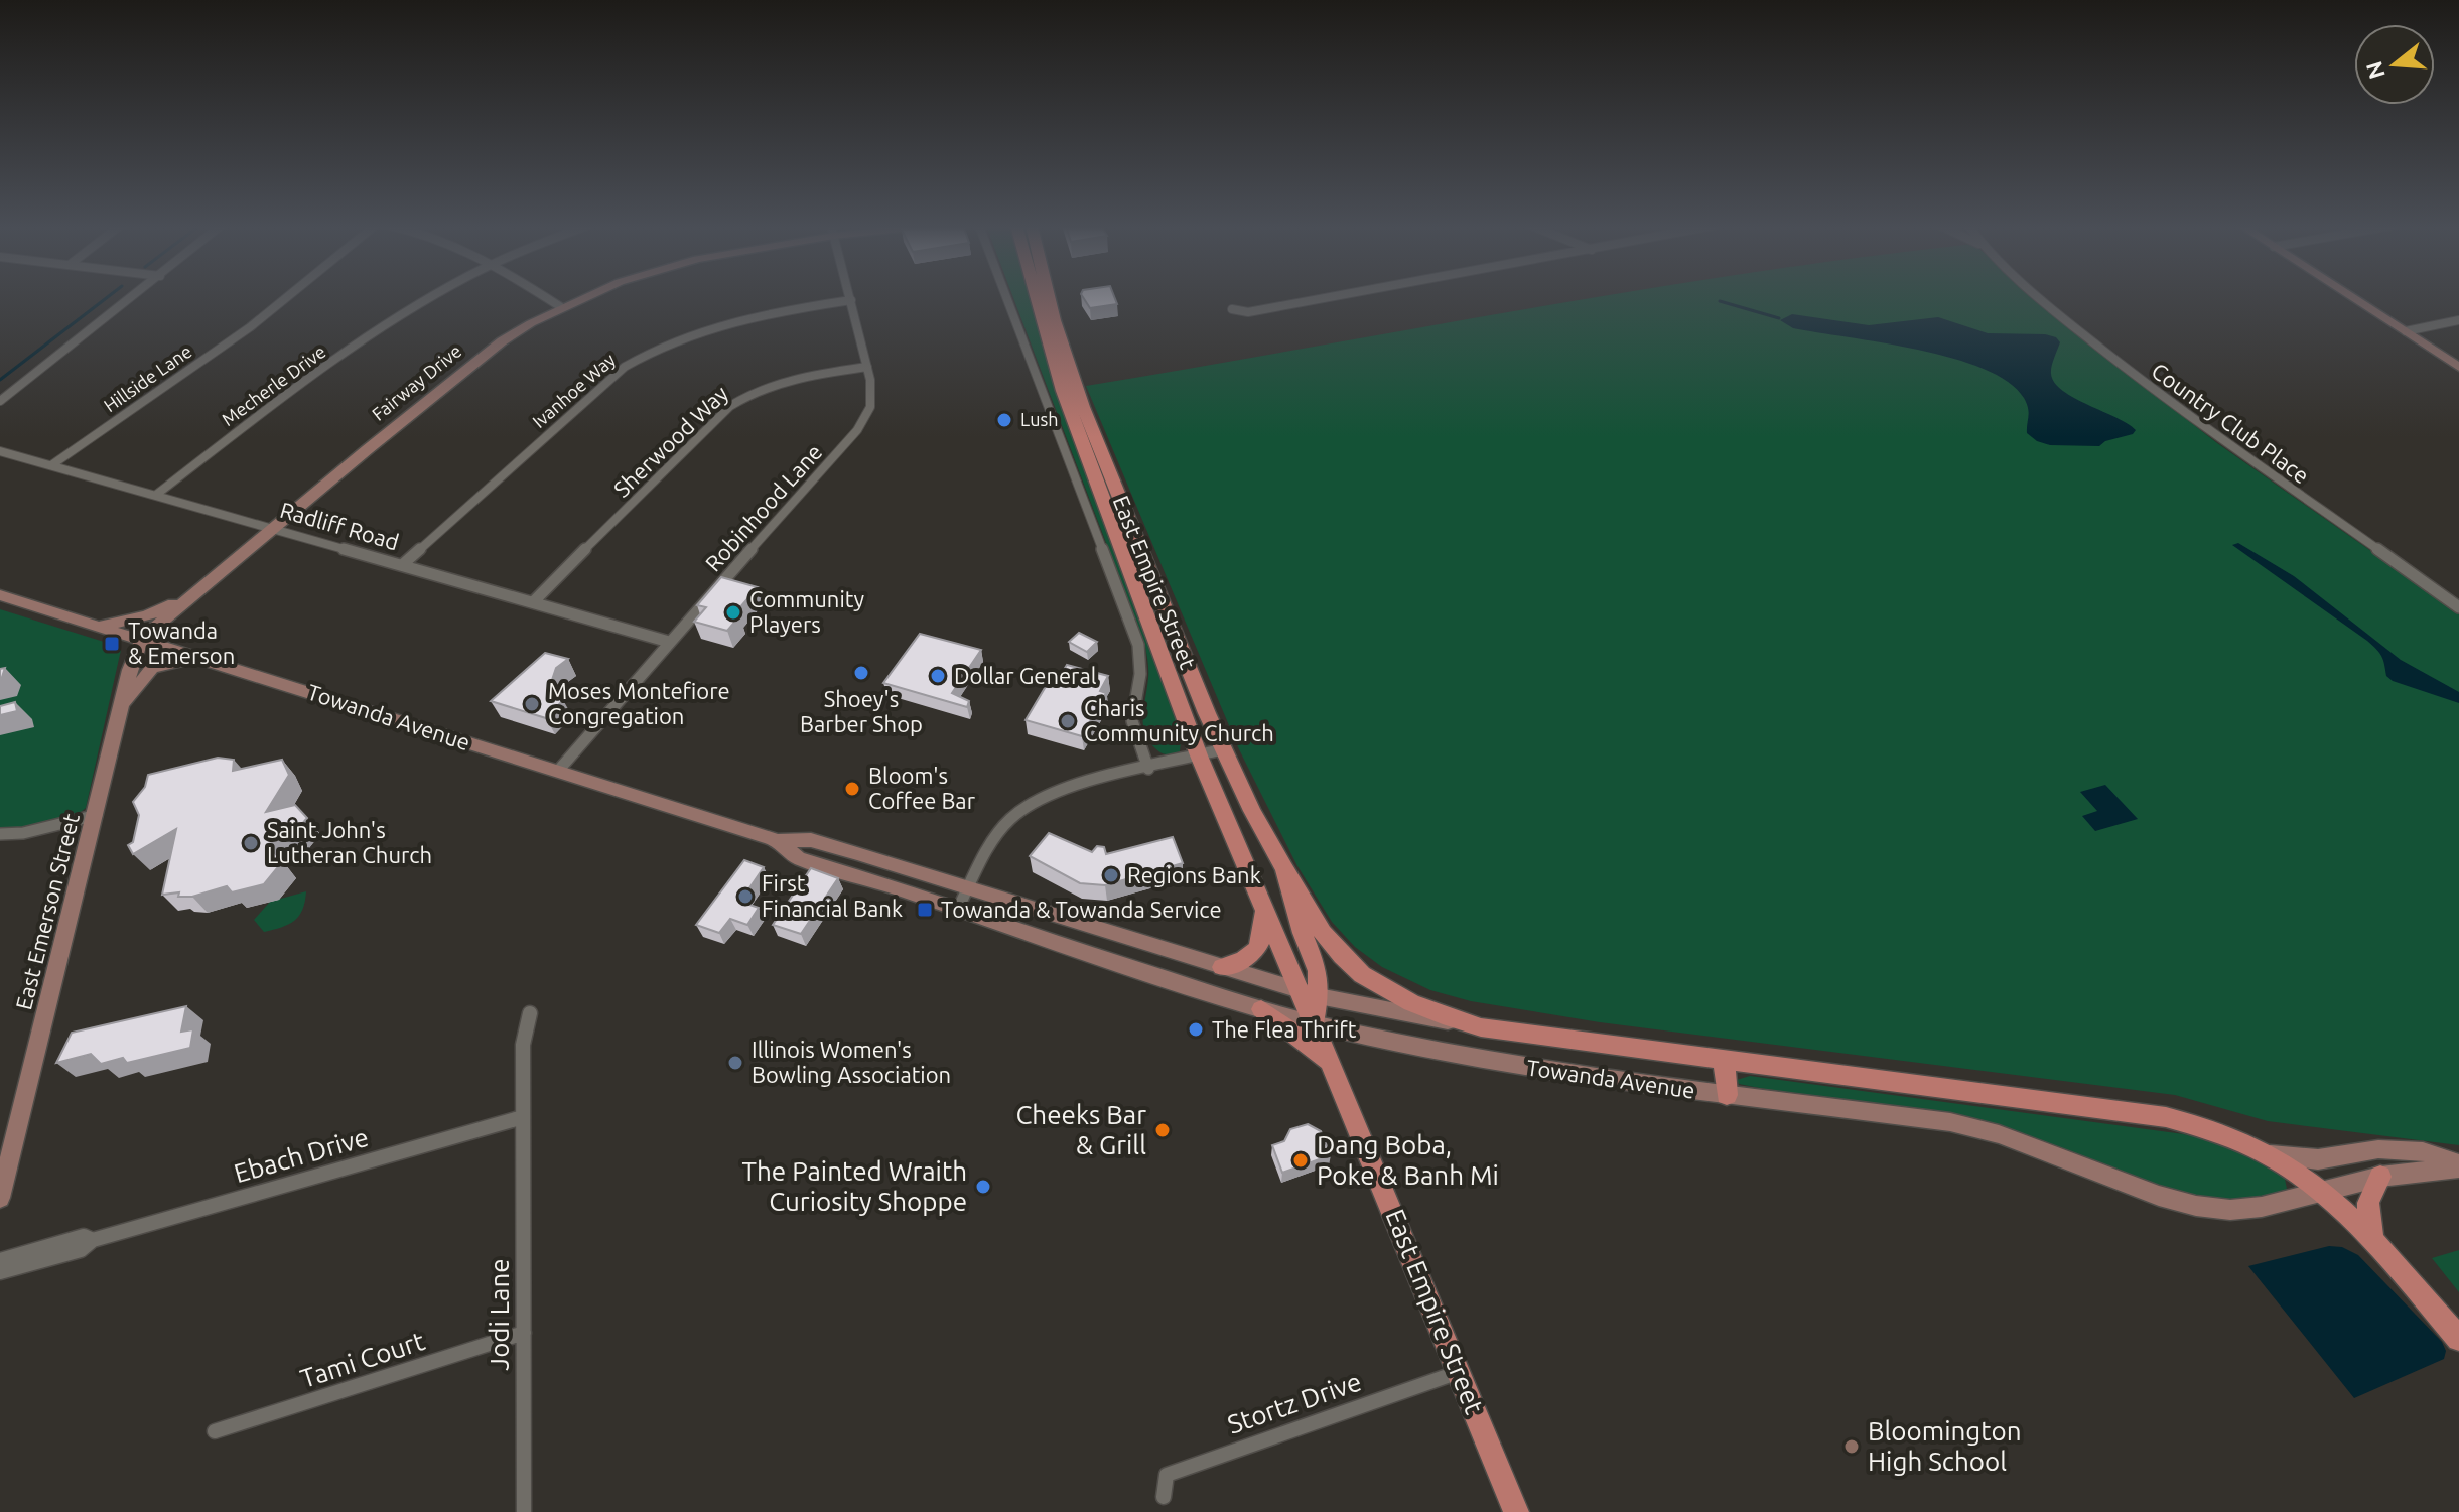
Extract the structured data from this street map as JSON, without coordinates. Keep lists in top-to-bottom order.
{
  "streets": {
    "main road": [
      "Fairway Drive",
      "East Empire Street",
      "Towanda Avenue",
      "East Emerson Street"
    ],
    "street": [
      "Hillside Lane",
      "Mecherle Drive",
      "Ivanhoe Way",
      "Country Club Place",
      "Sherwood Way",
      "Robinhood Lane",
      "Radliff Road",
      "Ebach Drive",
      "Jodi Lane",
      "Tami Court",
      "Stortz Drive"
    ]
  },
  "crossings": [
    ["Hillside Lane", "Radliff Road"],
    ["Fairway Drive", "Radliff Road"],
    ["Fairway Drive", "Towanda Avenue"],
    ["Fairway Drive", "East Emerson Street"],
    ["Mecherle Drive", "Radliff Road"],
    ["Ivanhoe Way", "Robinhood Lane"],
    ["Ivanhoe Way", "Radliff Road"],
    ["Sherwood Way", "Robinhood Lane"],
    ["Sherwood Way", "Radliff Road"],
    ["Robinhood Lane", "Radliff Road"],
    ["Robinhood Lane", "Towanda Avenue"],
    ["East Empire Street", "Towanda Avenue"],
    ["East Empire Street", "Stortz Drive"],
    ["Towanda Avenue", "East Emerson Street"],
    ["Ebach Drive", "Jodi Lane"],
    ["Jodi Lane", "Tami Court"]
  ],
  "places": {
    "other": [
      "Lush",
      "Community Players",
      "Shoey's Barber Shop",
      "Dollar General",
      "Moses Montefiore Congregation",
      "Charis Community Church",
      "Bloom's Coffee Bar",
      "Saint John's Lutheran Church",
      "Regions Bank",
      "First Financial Bank",
      "The Flea Thrift",
      "Illinois Women's Bowling Association",
      "Cheeks Bar & Grill",
      "Dang Boba, Poke & Banh Mi",
      "The Painted Wraith Curiosity Shoppe",
      "Bloomington High School"
    ],
    "transit": ["Towanda & Emerson", "Towanda & Towanda Service"]
  },
  "north": "left"
}
